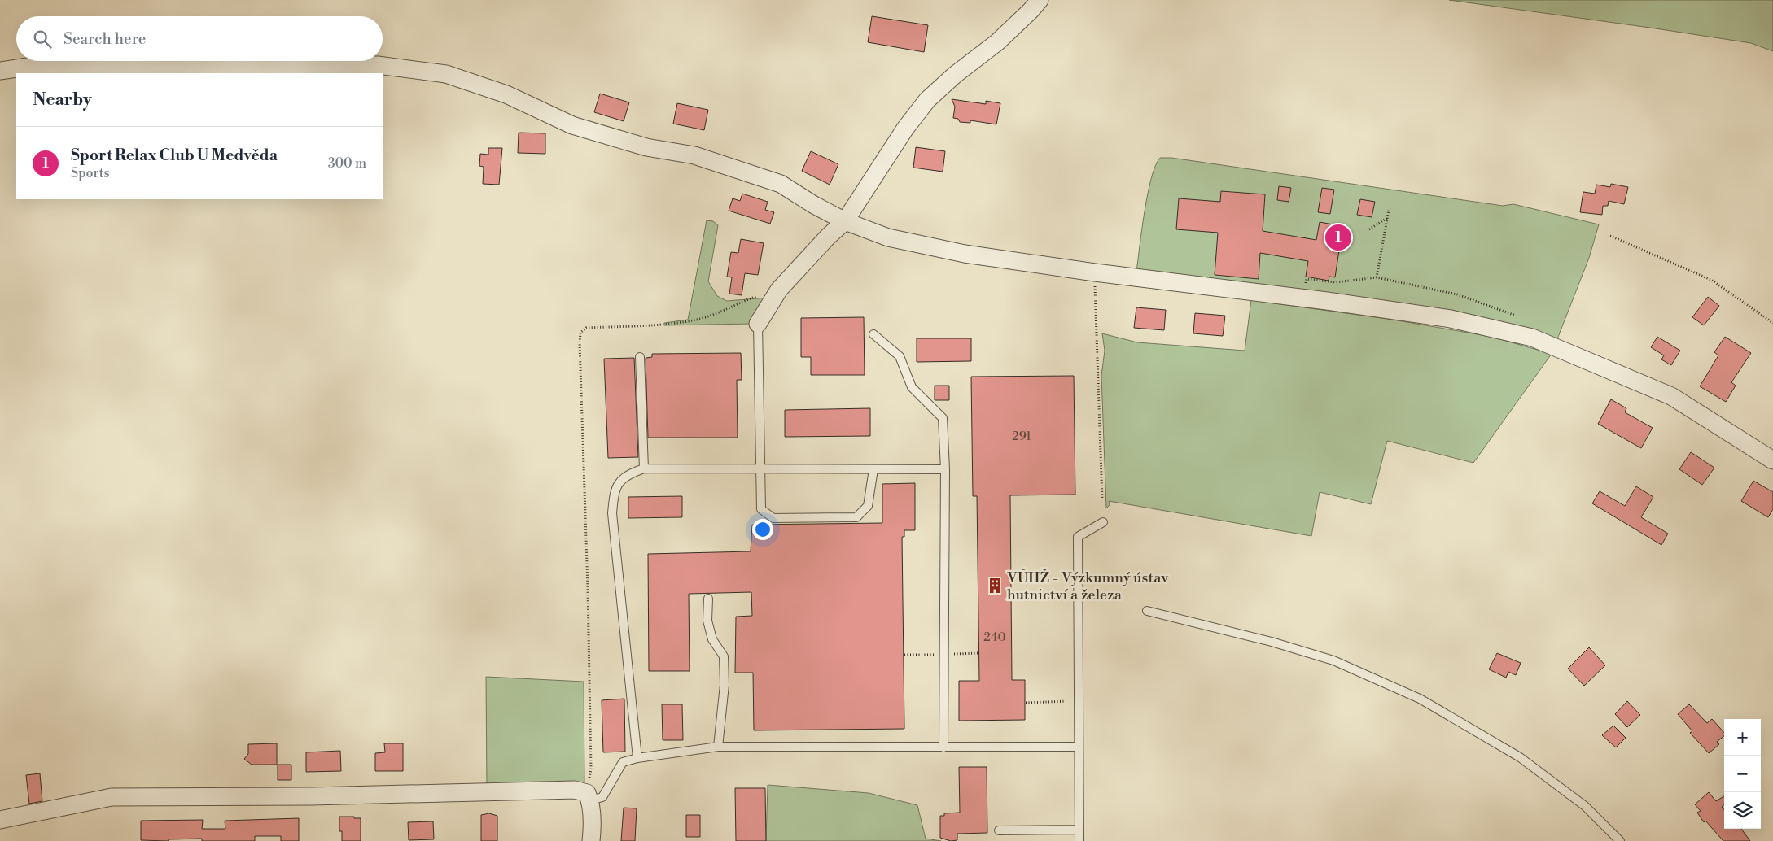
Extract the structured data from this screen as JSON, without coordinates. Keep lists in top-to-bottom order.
{
  "places": {
    "building": ["VÚHŽ - Výzkumný ústav hutnictví a železa"]
  },
  "house_numbers": ["291", "240"],
  "page": {
    "search": "Search here",
    "heading": "Nearby",
    "list": [
      {
        "mark": "1",
        "name": "Sport Relax Club U Medvěda",
        "note": "Sports",
        "value": "300 m"
      }
    ],
    "pins": "1",
    "map_buttons": ["+", "−"]
  }
}
